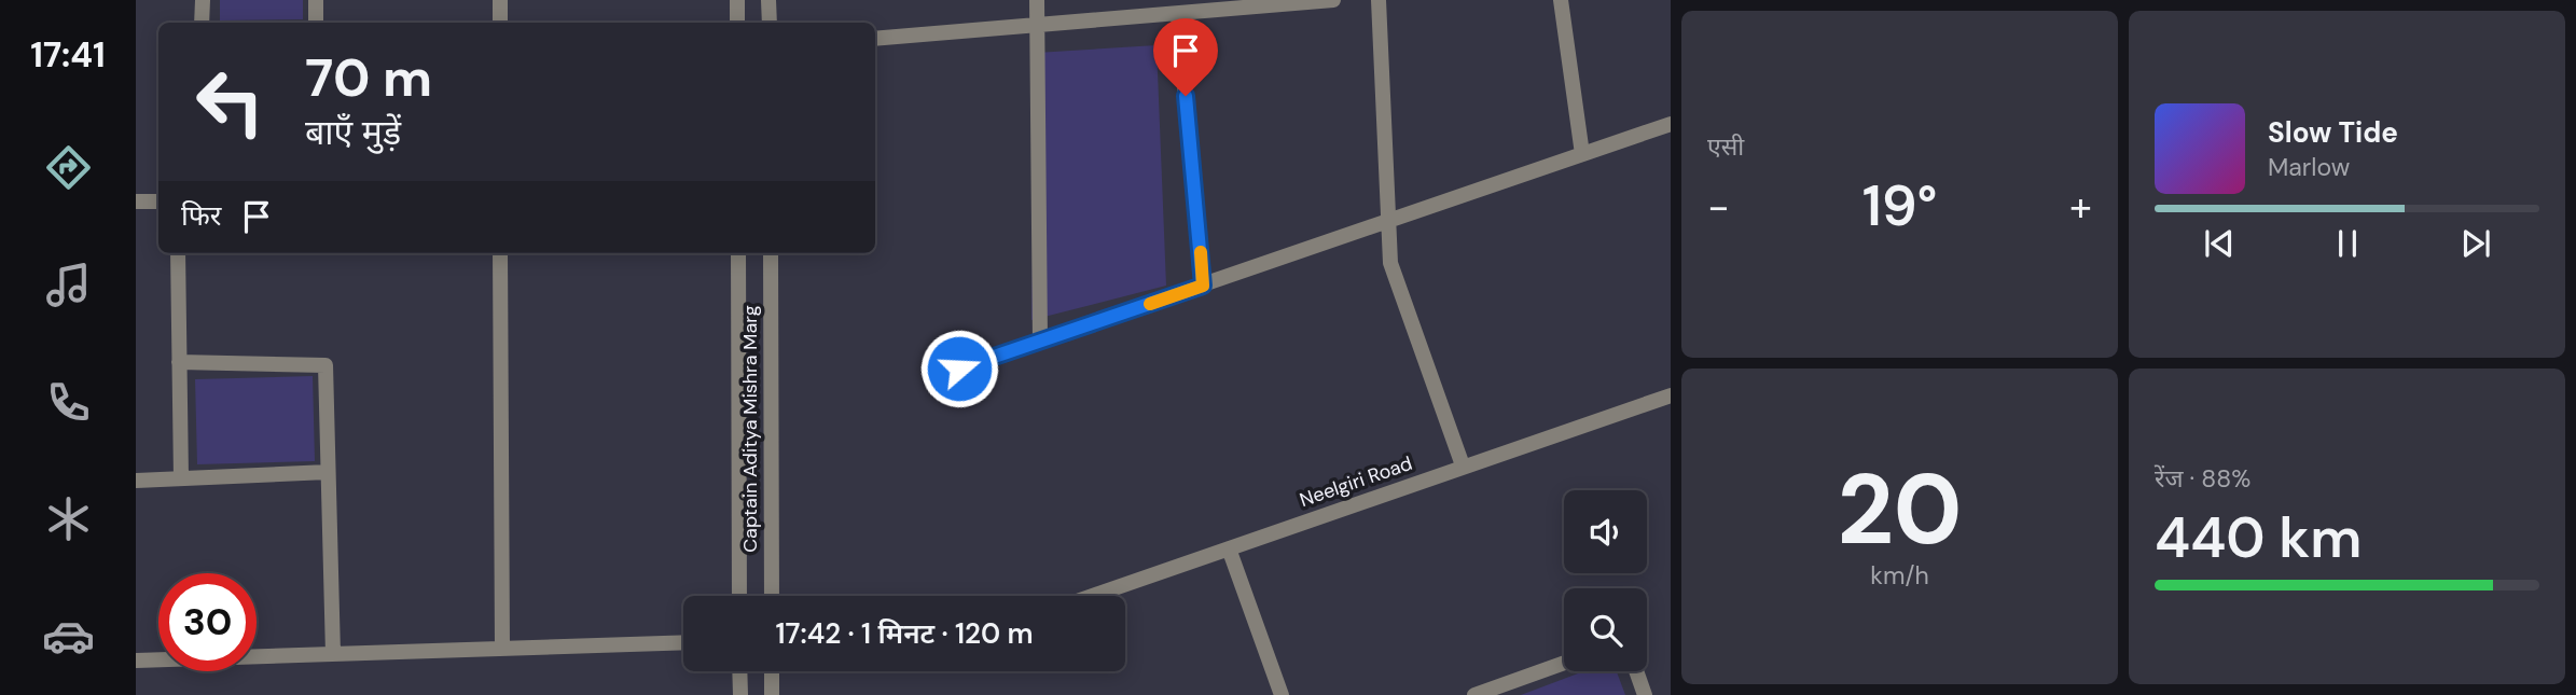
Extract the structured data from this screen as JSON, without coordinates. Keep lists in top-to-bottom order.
{
  "streets": {
    "street": ["Captain Aditya Mishra Marg", "Neelgiri Road"]
  },
  "page": {
    "tabs": "17:41",
    "tile": [
      "एसी",
      ["20", "km/h"],
      ["रेंज · 88%", "440 km"]
    ],
    "turn": ["70 m", "बाएँ मुड़ें"],
    "song": ["Slow Tide", "Marlow"],
    "heat": ["−", "19°", "+"],
    "then": "फिर",
    "limit": "30",
    "trip": "17:42 · 1 मिनट · 120 m"
  }
}
